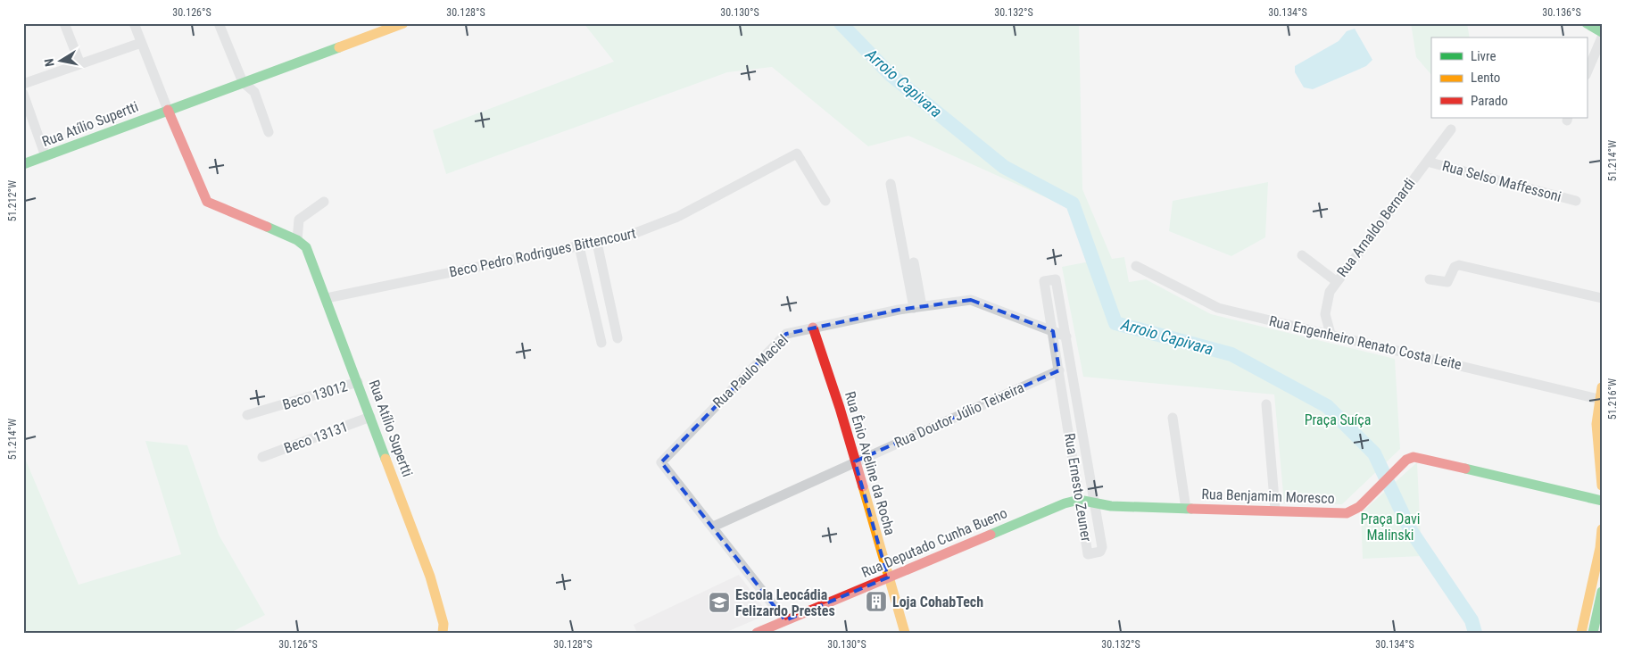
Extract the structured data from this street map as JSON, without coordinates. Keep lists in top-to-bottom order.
{
  "streets": {
    "street": [
      "Rua Atílio Supertti",
      "Rua Selso Maffessoni",
      "Rua Arnaldo Bernardi",
      "Beco Pedro Rodrigues Bittencourt",
      "Rua Engenheiro Renato Costa Leite",
      "Rua Paulo Maciel",
      "Beco 13012",
      "Rua Doutor Júlio Teixeira",
      "Beco 13131",
      "Rua Ênio Aveline da Rocha",
      "Rua Ernesto Zeuner",
      "Rua Benjamim Moresco",
      "Rua Deputado Cunha Bueno"
    ]
  },
  "crossings": [
    ["Rua Atílio Supertti", "Beco Pedro Rodrigues Bittencourt"],
    ["Rua Atílio Supertti", "Beco 13012"],
    ["Rua Atílio Supertti", "Beco 13131"],
    ["Rua Selso Maffessoni", "Rua Arnaldo Bernardi"],
    ["Rua Arnaldo Bernardi", "Rua Engenheiro Renato Costa Leite"],
    ["Rua Paulo Maciel", "Rua Doutor Júlio Teixeira"],
    ["Rua Paulo Maciel", "Rua Ênio Aveline da Rocha"],
    ["Rua Paulo Maciel", "Rua Ernesto Zeuner"],
    ["Rua Doutor Júlio Teixeira", "Rua Ênio Aveline da Rocha"],
    ["Rua Doutor Júlio Teixeira", "Rua Ernesto Zeuner"],
    ["Rua Ênio Aveline da Rocha", "Rua Deputado Cunha Bueno"],
    ["Rua Ernesto Zeuner", "Rua Benjamim Moresco"],
    ["Rua Ernesto Zeuner", "Rua Deputado Cunha Bueno"],
    ["Rua Benjamim Moresco", "Rua Deputado Cunha Bueno"]
  ],
  "water": ["Arroio Capivara"],
  "parks": ["Praça Suíça", "Praça Davi Malinski"],
  "places": {
    "building": ["Loja CohabTech"],
    "school or university": ["Escola Leocádia Felizardo Prestes"]
  },
  "legend": ["Livre", "Lento", "Parado"],
  "north": "left",
  "coordinates": [
    "30.126°S",
    "30.128°S",
    "30.130°S",
    "30.132°S",
    "30.134°S",
    "30.136°S",
    "51.214°W",
    "51.212°W",
    "51.216°W"
  ]
}
